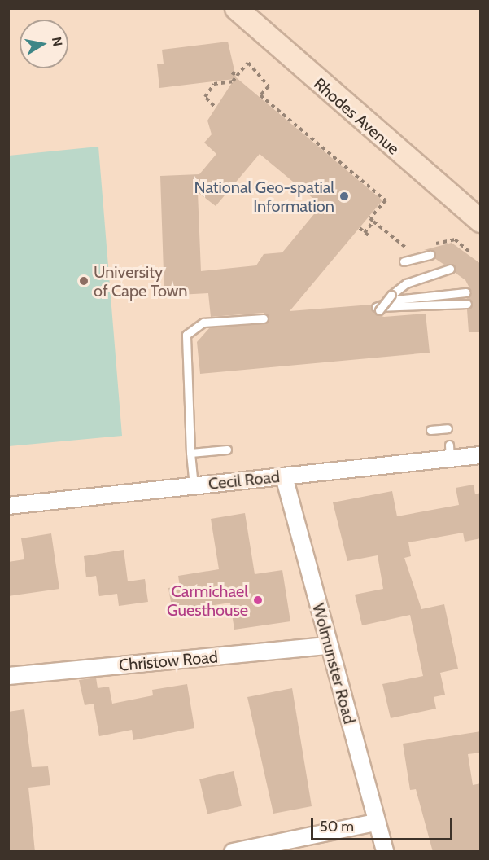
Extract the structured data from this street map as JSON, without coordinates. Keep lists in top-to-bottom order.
{
  "streets": {
    "street": [
      "Rhodes Avenue",
      "Cecil Road",
      "Christow Road",
      "Wolmunster Road"
    ]
  },
  "crossings": [
    ["Cecil Road", "Wolmunster Road"],
    ["Christow Road", "Wolmunster Road"]
  ],
  "places": ["National Geo-spatial Information", "University of Cape Town", "Carmichael Guesthouse"],
  "scale_bar": "50 m",
  "north": "right"
}
